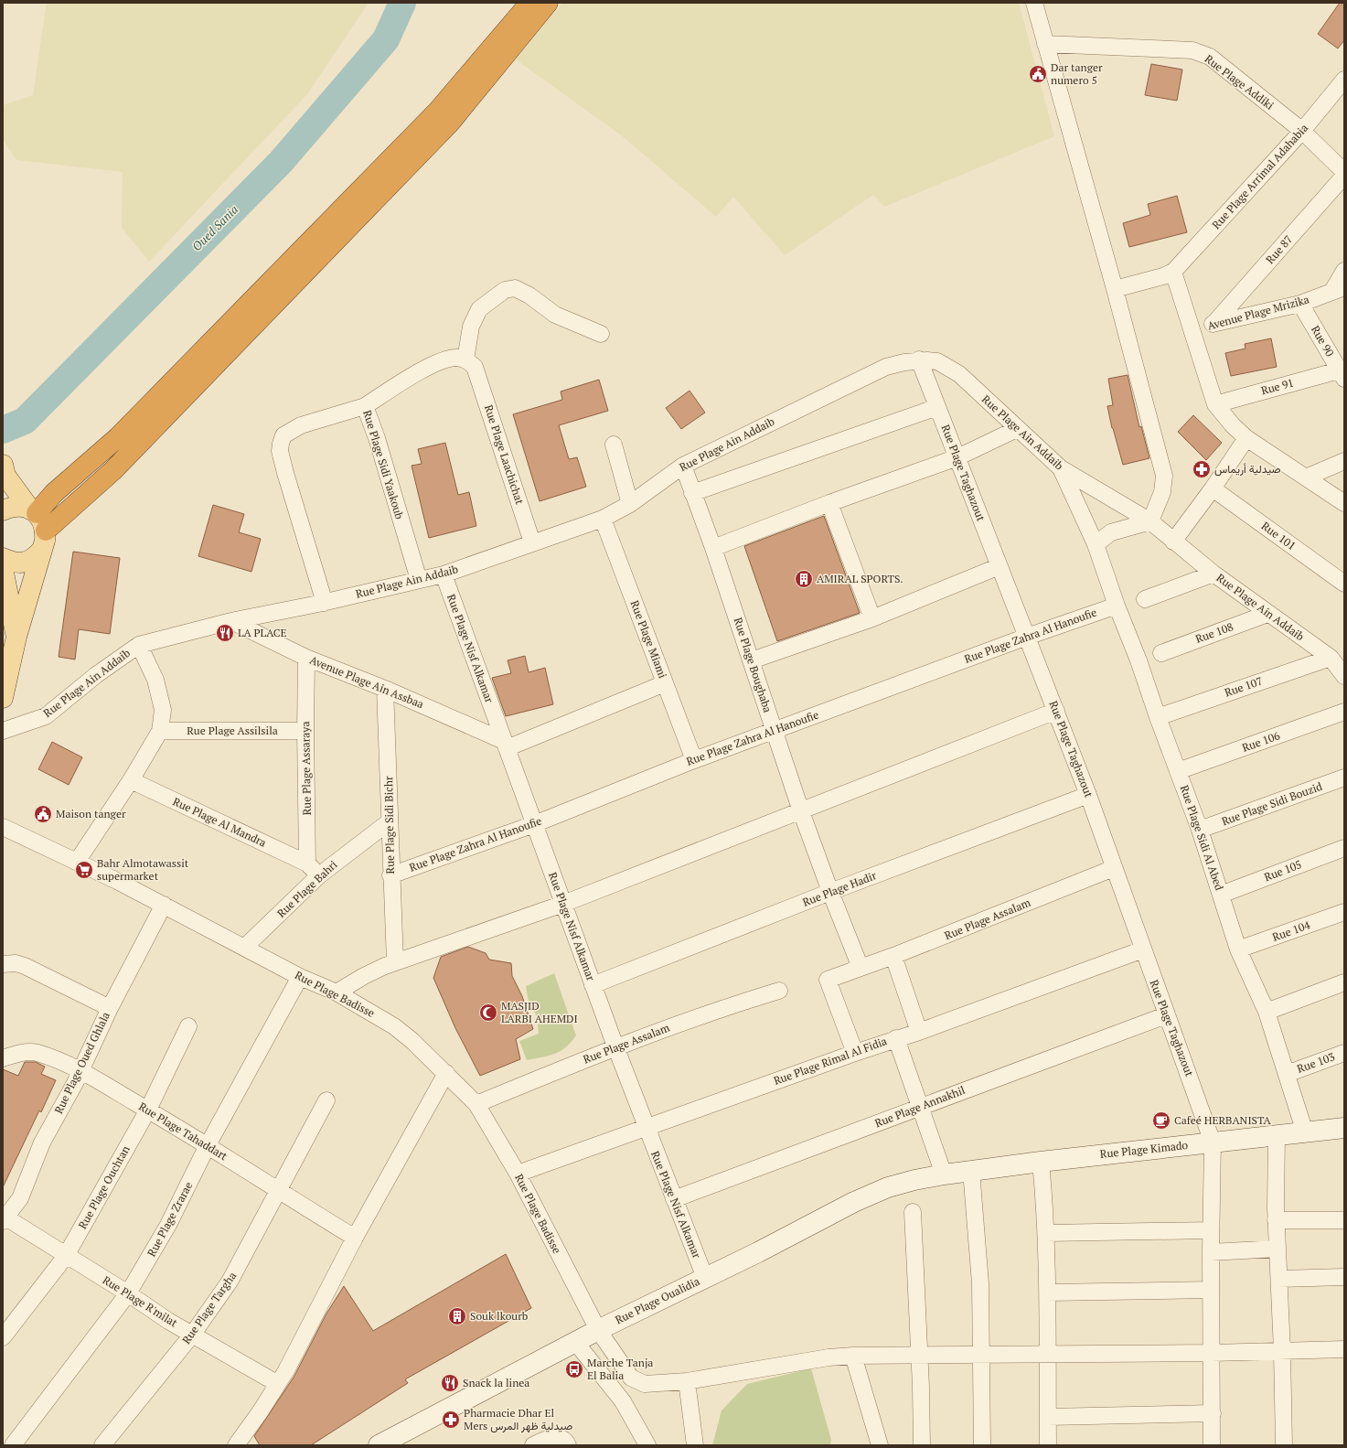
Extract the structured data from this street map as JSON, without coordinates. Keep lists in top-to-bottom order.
{
  "streets": {
    "street": [
      "Rue Plage Addiki",
      "Rue Plage Arrimal Adahabia",
      "Rue 87",
      "Avenue Plage Mrizika",
      "Rue 90",
      "Rue 91",
      "Rue Plage Ain Addaib",
      "Rue Plage Laachichat",
      "Rue Plage Sidi Yaakoub",
      "Rue Plage Taghazout",
      "Rue 101",
      "Rue 108",
      "Rue Plage Zahra Al Hanoufie",
      "Rue Plage Miami",
      "Rue Plage Nisf Alkamar",
      "Rue Plage Boughaba",
      "Avenue Plage Ain Assbaa",
      "Rue 107",
      "Rue Plage Assilsila",
      "Rue 106",
      "Rue Plage Assaraya",
      "Rue Plage Sidi Bouzid",
      "Rue Plage Al Mandra",
      "Rue Plage Sidi Bichr",
      "Rue Plage Sidi Al Abed",
      "Rue 105",
      "Rue Plage Bahri",
      "Rue Plage Hadir",
      "Rue Plage Assalam",
      "Rue 104",
      "Rue Plage Badisse",
      "Rue Plage Rimal Al Fidia",
      "Rue Plage Oued Ghlala",
      "Rue 103",
      "Rue Plage Annakhil",
      "Rue Plage Tahaddart",
      "Rue Plage Kimado",
      "Rue Plage Ouchtan",
      "Rue Plage Zrarae",
      "Rue Plage Oualidia",
      "Rue Plage R'milat",
      "Rue Plage Targha"
    ]
  },
  "crossings": [
    ["Rue Plage Addiki", "Rue Plage Arrimal Adahabia"],
    ["Rue 87", "Avenue Plage Mrizika"],
    ["Avenue Plage Mrizika", "Rue 90"],
    ["Rue 90", "Rue 91"],
    ["Rue Plage Ain Addaib", "Rue Plage Laachichat"],
    ["Rue Plage Ain Addaib", "Rue Plage Sidi Yaakoub"],
    ["Rue Plage Ain Addaib", "Rue Plage Taghazout"],
    ["Rue Plage Ain Addaib", "Rue 108"],
    ["Rue Plage Ain Addaib", "Rue Plage Miami"],
    ["Rue Plage Ain Addaib", "Rue Plage Nisf Alkamar"],
    ["Rue Plage Ain Addaib", "Rue Plage Boughaba"],
    ["Rue Plage Ain Addaib", "Avenue Plage Ain Assbaa"],
    ["Rue Plage Ain Addaib", "Rue 107"],
    ["Rue Plage Ain Addaib", "Rue Plage Sidi Al Abed"],
    ["Rue Plage Laachichat", "Rue Plage Sidi Yaakoub"],
    ["Rue Plage Taghazout", "Rue Plage Zahra Al Hanoufie"],
    ["Rue Plage Taghazout", "Rue Plage Hadir"],
    ["Rue Plage Taghazout", "Rue Plage Assalam"],
    ["Rue Plage Taghazout", "Rue Plage Badisse"],
    ["Rue Plage Taghazout", "Rue Plage Rimal Al Fidia"],
    ["Rue Plage Taghazout", "Rue Plage Annakhil"],
    ["Rue Plage Taghazout", "Rue Plage Kimado"],
    ["Rue Plage Zahra Al Hanoufie", "Rue Plage Miami"],
    ["Rue Plage Zahra Al Hanoufie", "Rue Plage Nisf Alkamar"],
    ["Rue Plage Zahra Al Hanoufie", "Rue Plage Boughaba"],
    ["Rue Plage Zahra Al Hanoufie", "Rue Plage Sidi Bichr"],
    ["Rue Plage Zahra Al Hanoufie", "Rue Plage Sidi Al Abed"],
    ["Rue Plage Nisf Alkamar", "Avenue Plage Ain Assbaa"],
    ["Rue Plage Nisf Alkamar", "Rue Plage Hadir"],
    ["Rue Plage Nisf Alkamar", "Rue Plage Assalam"],
    ["Rue Plage Nisf Alkamar", "Rue Plage Rimal Al Fidia"],
    ["Rue Plage Nisf Alkamar", "Rue Plage Annakhil"],
    ["Rue Plage Nisf Alkamar", "Rue Plage Oualidia"],
    ["Rue Plage Boughaba", "Rue Plage Hadir"],
    ["Rue Plage Boughaba", "Rue Plage Assalam"],
    ["Avenue Plage Ain Assbaa", "Rue Plage Assaraya"],
    ["Avenue Plage Ain Assbaa", "Rue Plage Sidi Bichr"],
    ["Rue 107", "Rue Plage Sidi Al Abed"],
    ["Rue Plage Assilsila", "Rue Plage Assaraya"],
    ["Rue 106", "Rue Plage Sidi Al Abed"],
    ["Rue Plage Assaraya", "Rue Plage Al Mandra"],
    ["Rue Plage Sidi Bouzid", "Rue Plage Sidi Al Abed"],
    ["Rue Plage Sidi Bichr", "Rue Plage Bahri"],
    ["Rue Plage Sidi Al Abed", "Rue 105"],
    ["Rue Plage Sidi Al Abed", "Rue 104"],
    ["Rue Plage Sidi Al Abed", "Rue 103"],
    ["Rue Plage Sidi Al Abed", "Rue Plage Kimado"],
    ["Rue Plage Bahri", "Rue Plage Badisse"],
    ["Rue Plage Assalam", "Rue Plage Badisse"],
    ["Rue Plage Assalam", "Rue Plage Rimal Al Fidia"],
    ["Rue Plage Badisse", "Rue Plage Rimal Al Fidia"],
    ["Rue Plage Badisse", "Rue Plage Oued Ghlala"],
    ["Rue Plage Badisse", "Rue Plage Zrarae"],
    ["Rue Plage Badisse", "Rue Plage Oualidia"],
    ["Rue Plage Oued Ghlala", "Rue Plage Tahaddart"],
    ["Rue Plage Oued Ghlala", "Rue Plage R'milat"],
    ["Rue Plage Tahaddart", "Rue Plage Ouchtan"],
    ["Rue Plage Tahaddart", "Rue Plage Zrarae"],
    ["Rue Plage Tahaddart", "Rue Plage Targha"],
    ["Rue Plage Kimado", "Rue Plage Oualidia"],
    ["Rue Plage Ouchtan", "Rue Plage R'milat"],
    ["Rue Plage Zrarae", "Rue Plage R'milat"],
    ["Rue Plage R'milat", "Rue Plage Targha"]
  ],
  "water": ["Oued Sania"],
  "places": {
    "public building": ["Dar tanger numero 5", "Maison tanger"],
    "pharmacy": ["صيدلية أريماس", "Pharmacie Dhar El Mers صيدلية ظهر المرس"],
    "building": ["AMIRAL SPORTS.", "Souk lkourb"],
    "restaurant": ["LA PLACE", "Snack la linea"],
    "supermarket": ["Bahr Almotawassit supermarket"],
    "mosque": ["MASJID LARBI AHEMDI"],
    "cafe": ["Cafeé HERBANISTA"],
    "bus stop": ["Marche Tanja El Balia"]
  }
}
